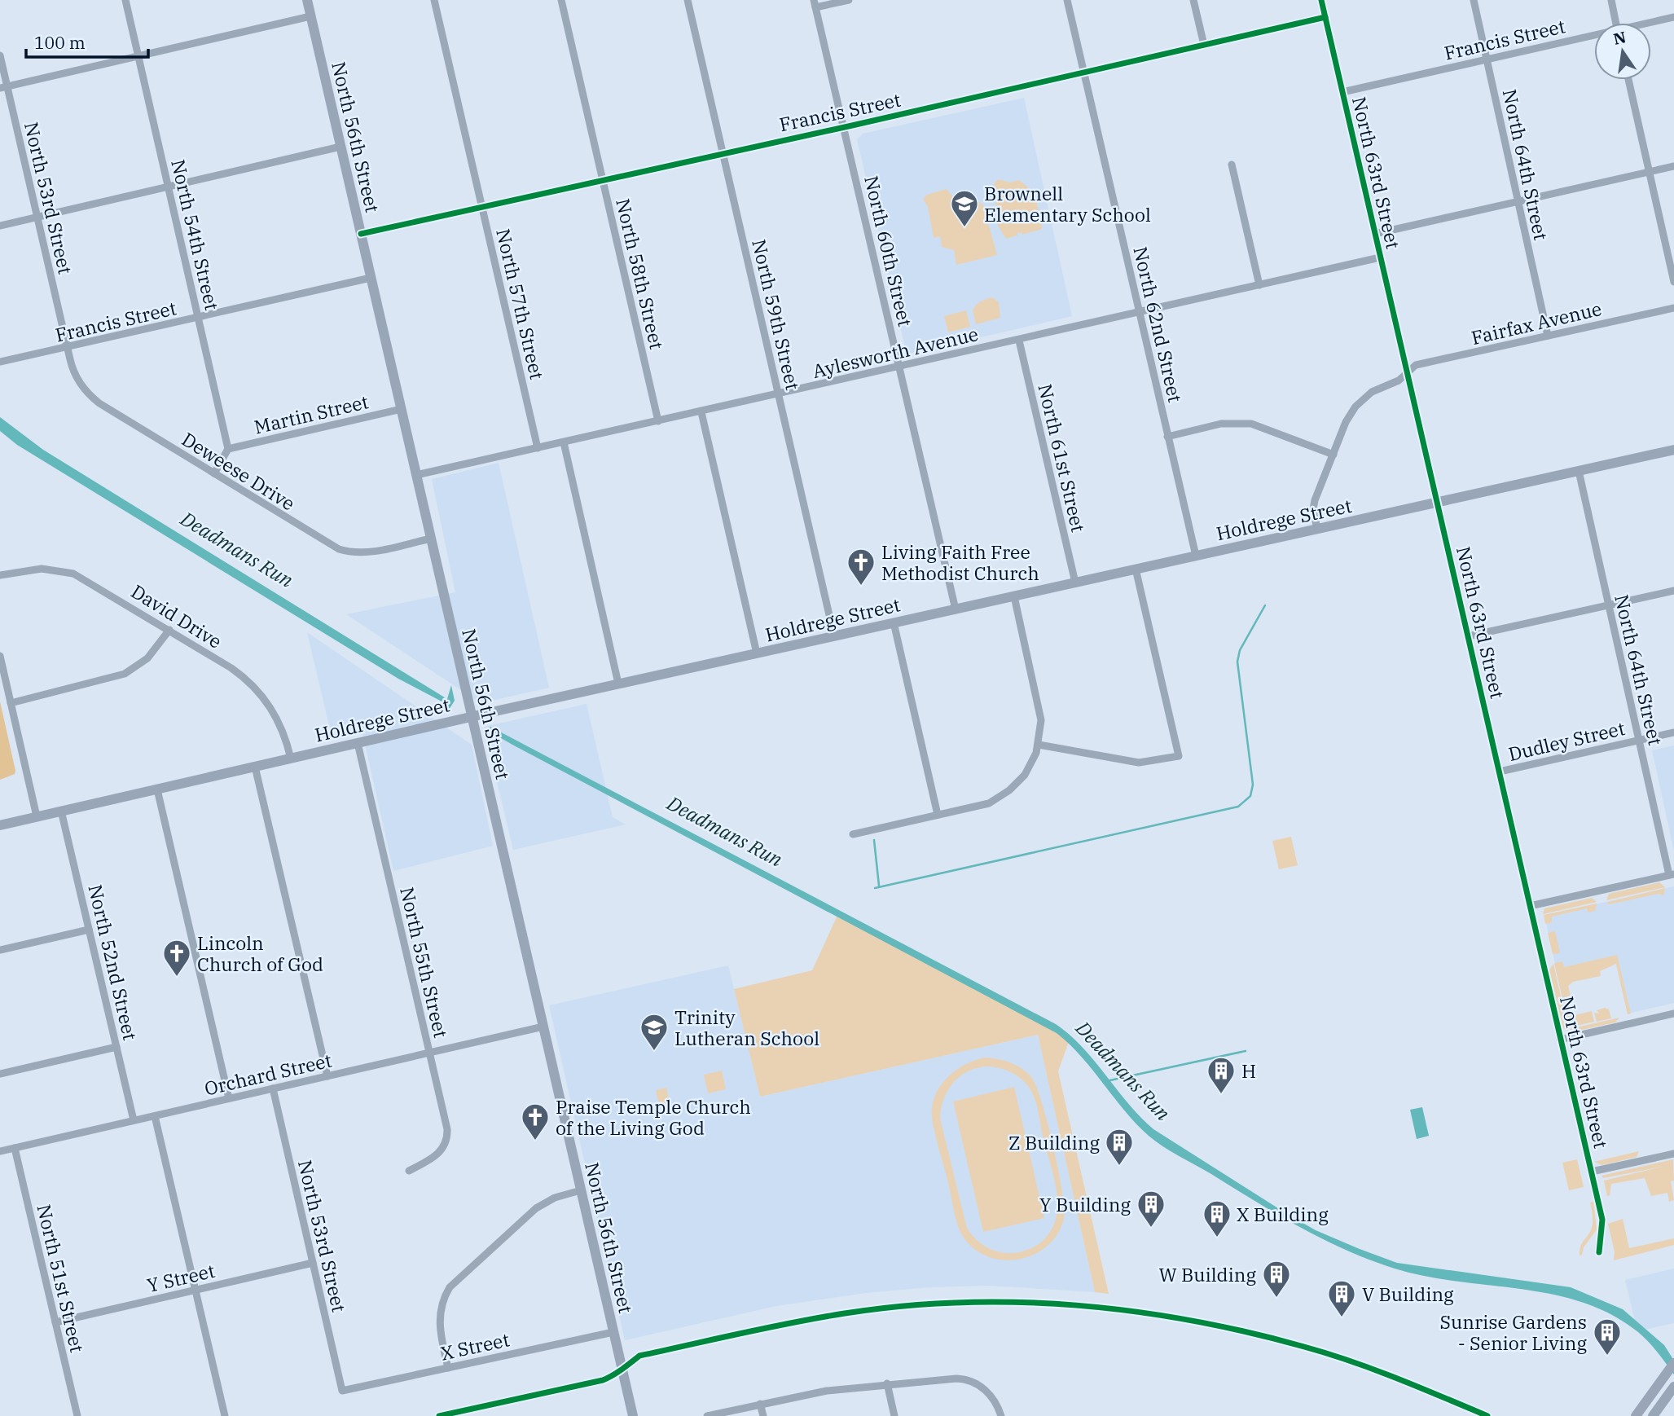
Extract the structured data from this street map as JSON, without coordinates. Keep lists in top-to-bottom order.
{
  "streets": {
    "main road": ["North 56th Street", "Holdrege Street"],
    "street": [
      "Francis Street",
      "North 64th Street",
      "North 63rd Street",
      "North 53rd Street",
      "North 54th Street",
      "North 60th Street",
      "North 58th Street",
      "North 57th Street",
      "North 59th Street",
      "Fairfax Avenue",
      "North 62nd Street",
      "Aylesworth Avenue",
      "Martin Street",
      "North 61st Street",
      "Deweese Drive",
      "David Drive",
      "Dudley Street",
      "North 52nd Street",
      "North 55th Street",
      "Orchard Street",
      "Y Street",
      "North 51st Street",
      "X Street"
    ]
  },
  "crossings": [
    ["Francis Street", "North 56th Street"],
    ["Francis Street", "North 64th Street"],
    ["Francis Street", "North 63rd Street"],
    ["Francis Street", "North 53rd Street"],
    ["Francis Street", "North 54th Street"],
    ["Francis Street", "North 60th Street"],
    ["Francis Street", "North 58th Street"],
    ["Francis Street", "North 57th Street"],
    ["Francis Street", "North 59th Street"],
    ["Francis Street", "North 62nd Street"],
    ["Francis Street", "Deweese Drive"],
    ["North 56th Street", "Aylesworth Avenue"],
    ["North 56th Street", "Martin Street"],
    ["North 56th Street", "Deweese Drive"],
    ["North 56th Street", "Holdrege Street"],
    ["North 56th Street", "Orchard Street"],
    ["North 56th Street", "X Street"],
    ["North 64th Street", "Fairfax Avenue"],
    ["North 64th Street", "Holdrege Street"],
    ["North 64th Street", "Dudley Street"],
    ["North 63rd Street", "Fairfax Avenue"],
    ["North 63rd Street", "Aylesworth Avenue"],
    ["North 63rd Street", "Holdrege Street"],
    ["North 63rd Street", "Dudley Street"],
    ["North 53rd Street", "Deweese Drive"],
    ["North 53rd Street", "Orchard Street"],
    ["North 53rd Street", "Y Street"],
    ["North 53rd Street", "X Street"],
    ["North 54th Street", "Martin Street"],
    ["North 60th Street", "Aylesworth Avenue"],
    ["North 60th Street", "Holdrege Street"],
    ["North 58th Street", "Aylesworth Avenue"],
    ["North 57th Street", "Aylesworth Avenue"],
    ["North 59th Street", "Aylesworth Avenue"],
    ["North 59th Street", "Holdrege Street"],
    ["Fairfax Avenue", "Holdrege Street"],
    ["North 62nd Street", "Aylesworth Avenue"],
    ["North 62nd Street", "Holdrege Street"],
    ["Aylesworth Avenue", "North 61st Street"],
    ["North 61st Street", "Holdrege Street"],
    ["Holdrege Street", "David Drive"],
    ["Holdrege Street", "North 52nd Street"],
    ["Holdrege Street", "North 55th Street"],
    ["North 52nd Street", "Orchard Street"],
    ["North 55th Street", "Orchard Street"],
    ["Orchard Street", "North 51st Street"],
    ["Y Street", "North 51st Street"]
  ],
  "water": ["Deadmans Run"],
  "places": {
    "school or university": ["Brownell Elementary School", "Trinity Lutheran School"],
    "church": ["Living Faith Free Methodist Church", "Lincoln Church of God", "Praise Temple Church of the Living God"],
    "building": [
      "H",
      "Z Building",
      "Y Building",
      "X Building",
      "W Building",
      "V Building",
      "Sunrise Gardens - Senior Living"
    ]
  },
  "scale_bar": "100 m",
  "north": "top"
}
